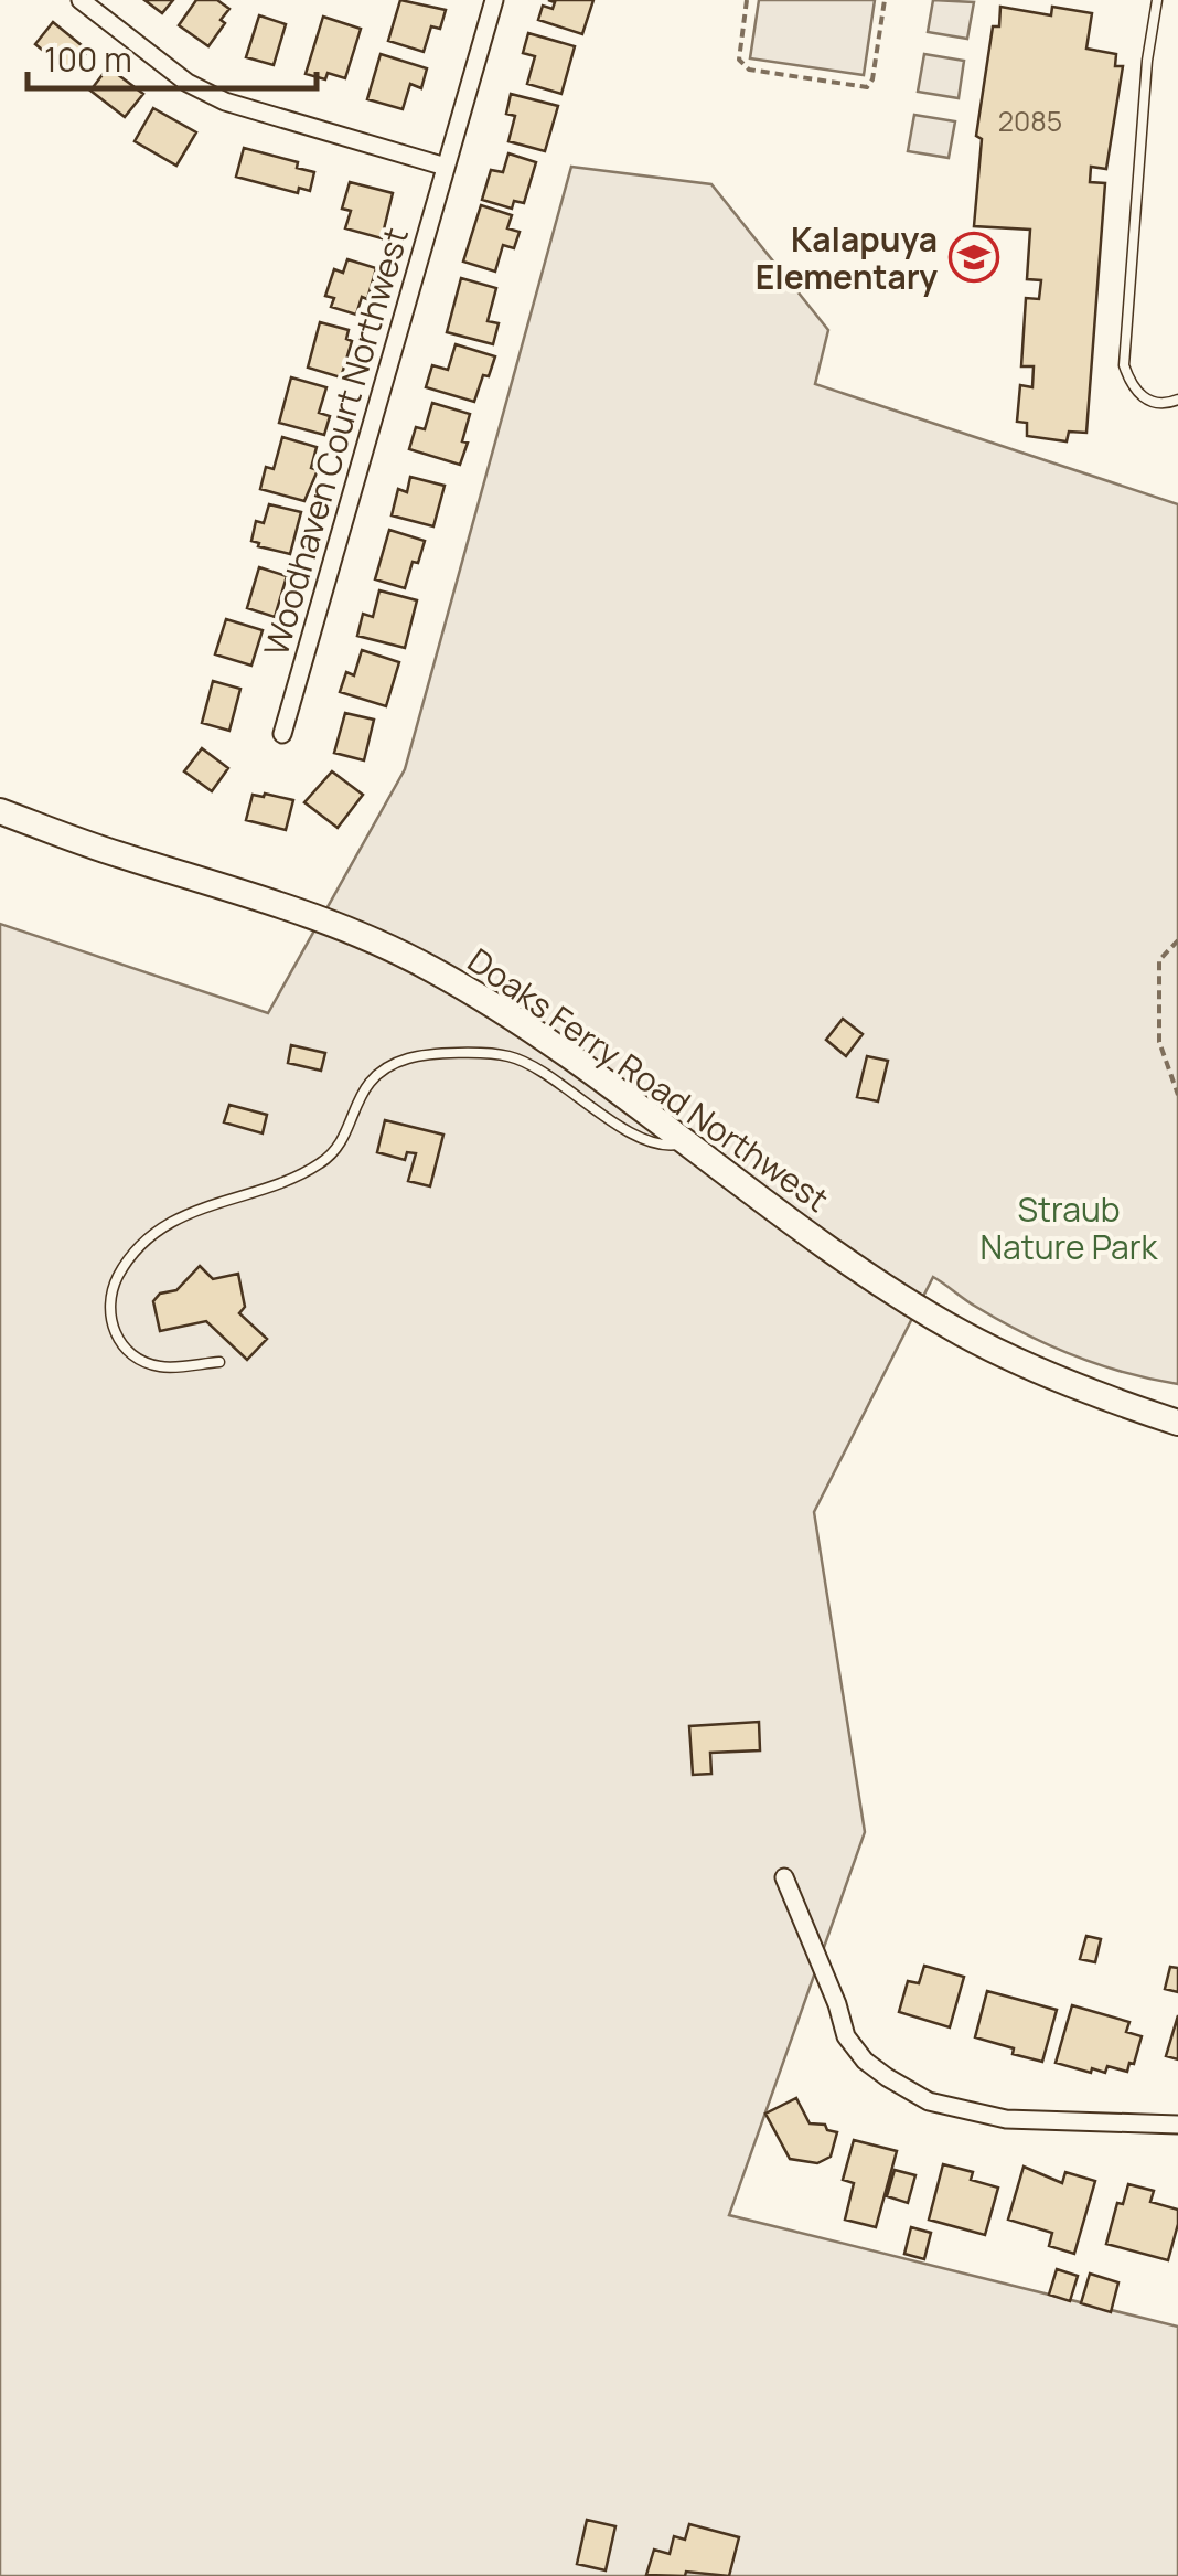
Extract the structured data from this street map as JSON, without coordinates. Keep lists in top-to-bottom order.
{
  "streets": {
    "main road": ["Doaks Ferry Road Northwest"],
    "street": ["Woodhaven Court Northwest"]
  },
  "parks": ["Straub Nature Park"],
  "places": {
    "school or university": ["Kalapuya Elementary"]
  },
  "house_numbers": ["2085"],
  "scale_bar": "100 m"
}
